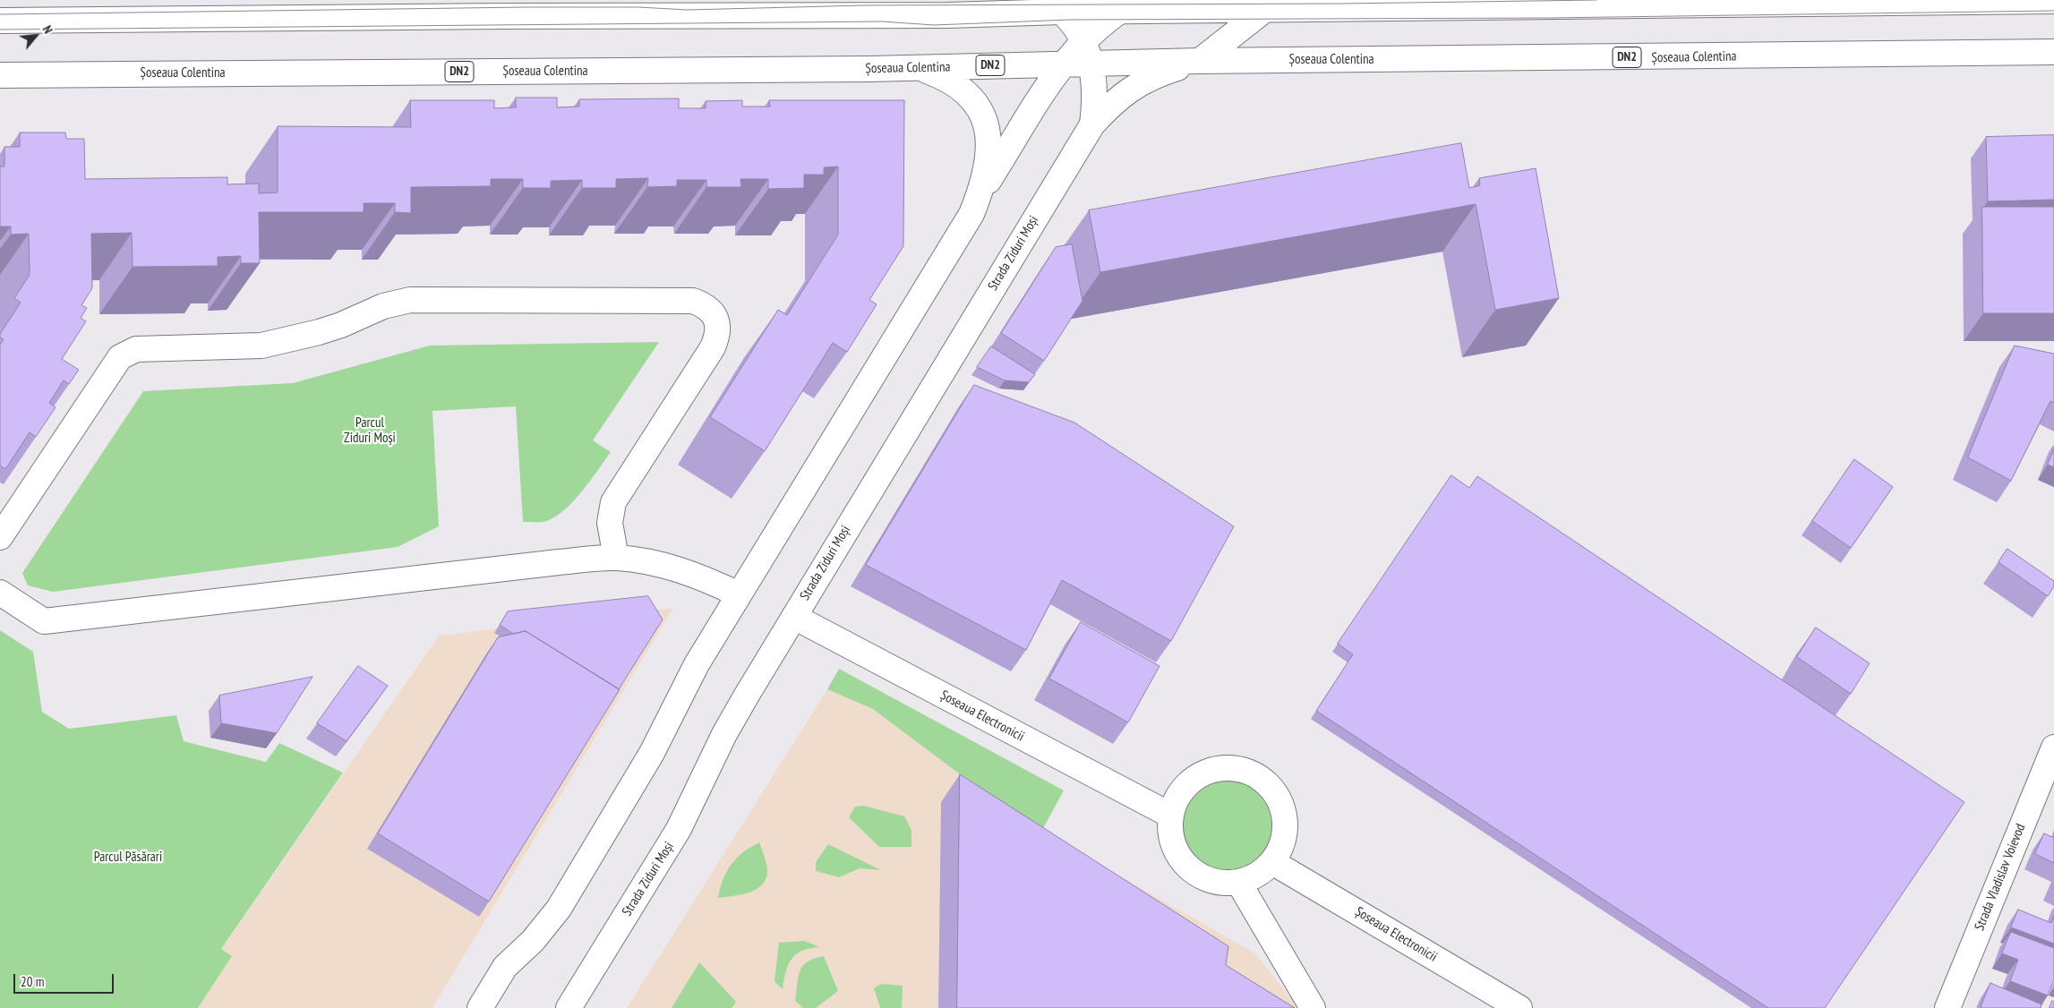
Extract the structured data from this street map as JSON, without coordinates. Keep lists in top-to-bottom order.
{
  "streets": {
    "main road": [
      "DN2",
      "Șoseaua Colentina",
      "Strada Ziduri Moși",
      "Șoseaua Electronicii",
      "Strada Vladislav Voievod"
    ]
  },
  "crossings": [
    ["Șoseaua Colentina", "Strada Ziduri Moși"],
    ["Strada Ziduri Moși", "Șoseaua Electronicii"]
  ],
  "parks": ["Parcul Ziduri Moși", "Parcul Păsărari"],
  "scale_bar": "20 m",
  "north": "top right"
}
